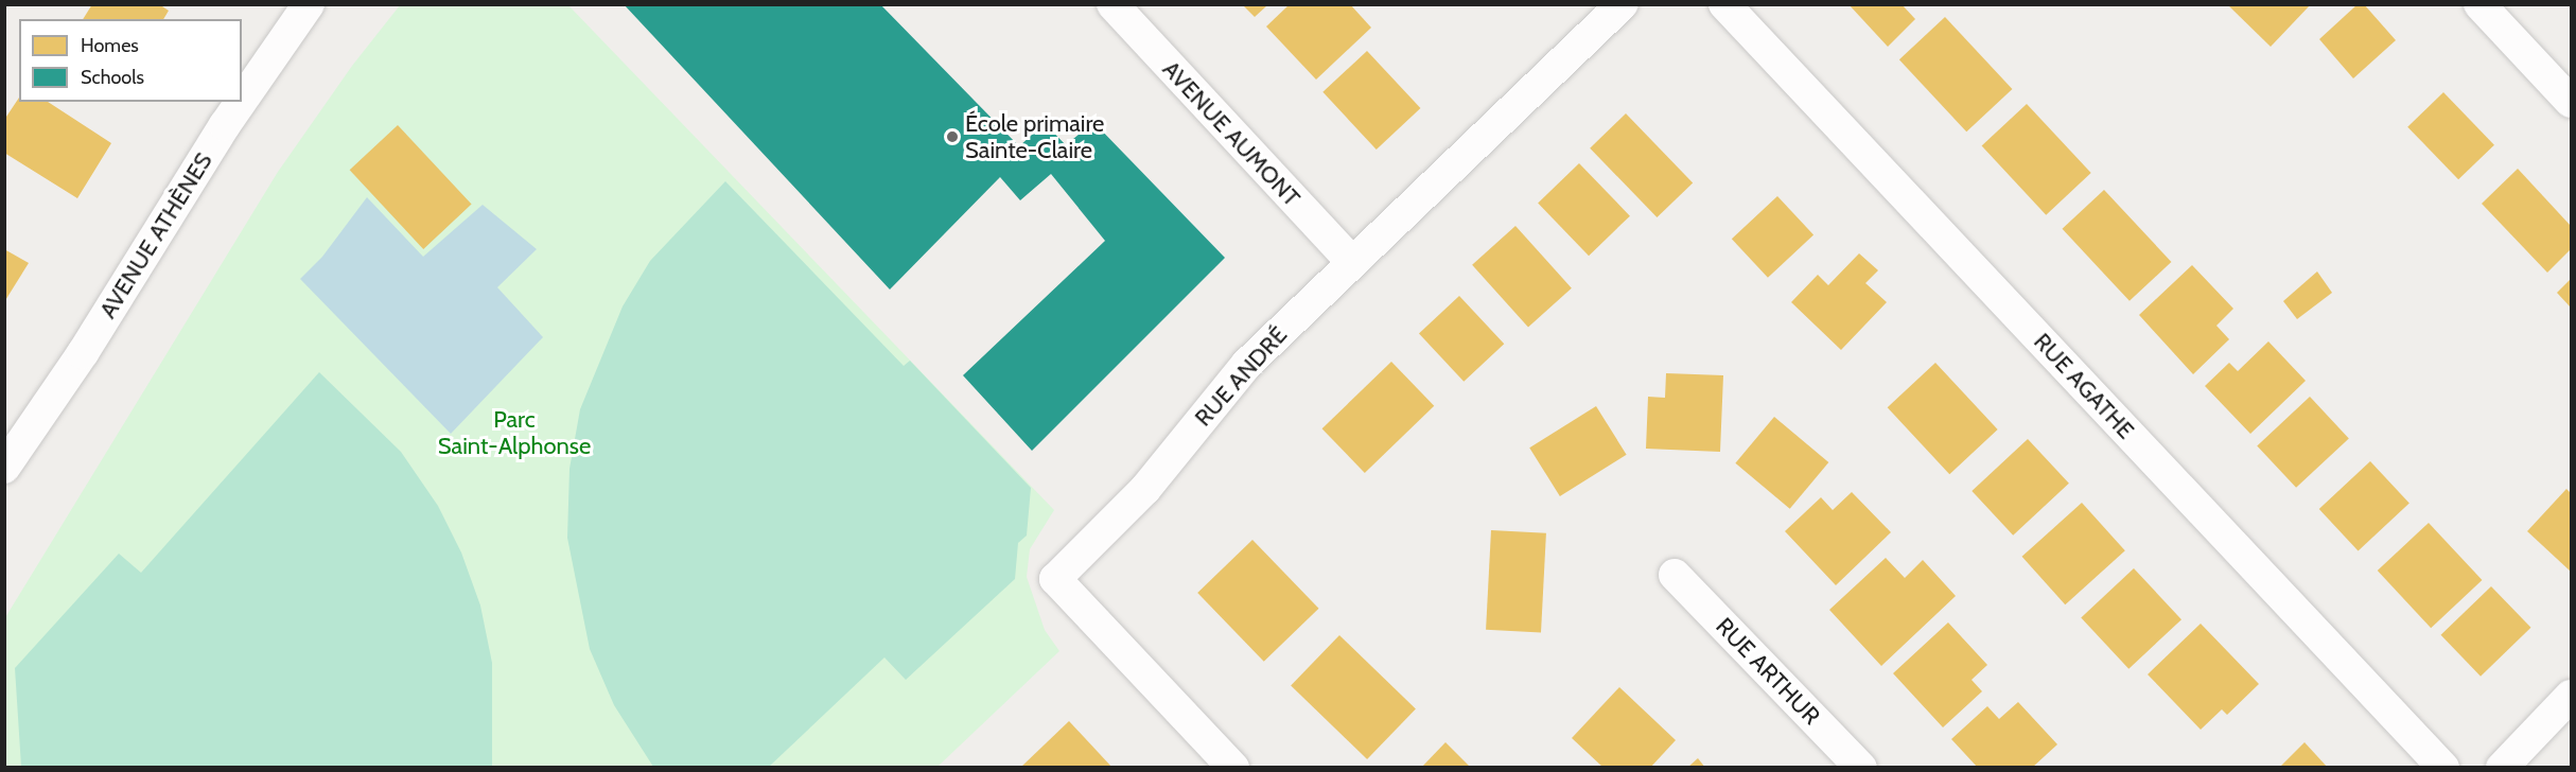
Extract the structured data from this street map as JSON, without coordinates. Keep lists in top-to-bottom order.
{
  "streets": {
    "street": [
      "AVENUE AUMONT",
      "AVENUE ATHÈNES",
      "RUE ANDRÉ",
      "RUE AGATHE",
      "RUE ARTHUR"
    ]
  },
  "crossings": [
    ["AVENUE AUMONT", "RUE ANDRÉ"]
  ],
  "parks": ["Parc Saint-Alphonse"],
  "places": ["École primaire Sainte-Claire"],
  "legend": ["Homes", "Schools"]
}
